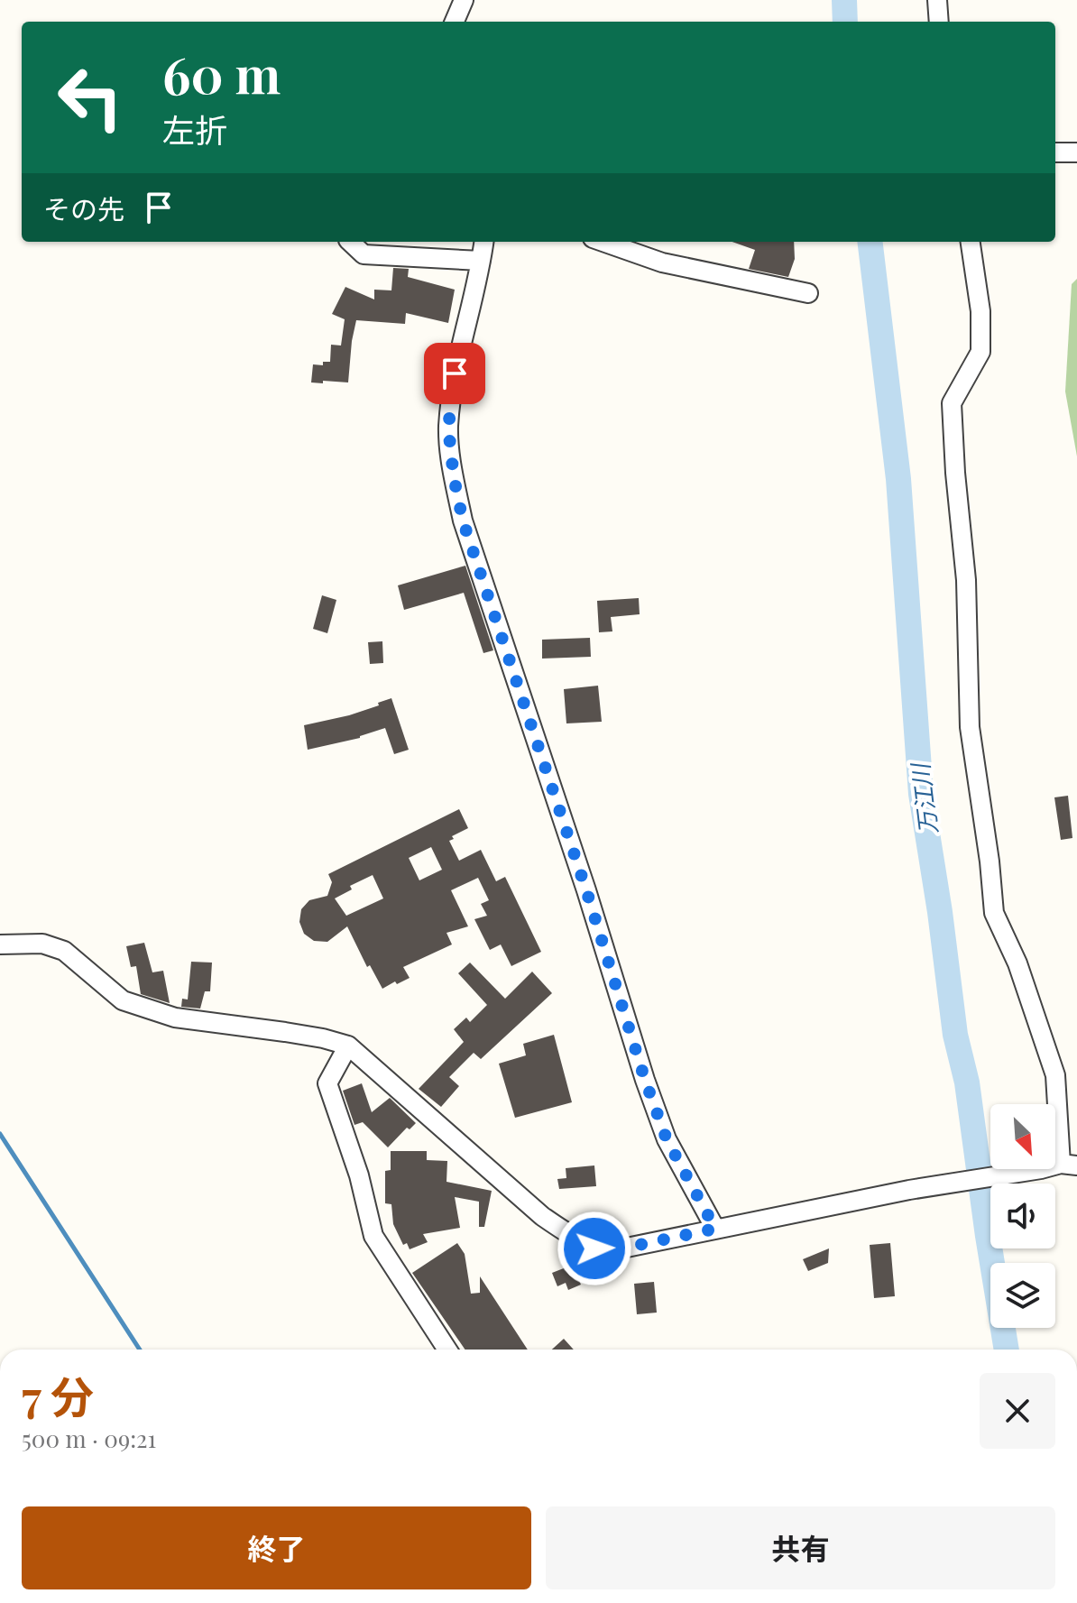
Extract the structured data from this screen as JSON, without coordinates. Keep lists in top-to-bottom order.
{
  "water": ["万江川"],
  "north": "bottom right",
  "page": {
    "turn": ["60 m", "左折"],
    "then": "その先",
    "heading": ["7 分", "500 m · 09:21"],
    "buttons": ["終了", "共有"]
  }
}
